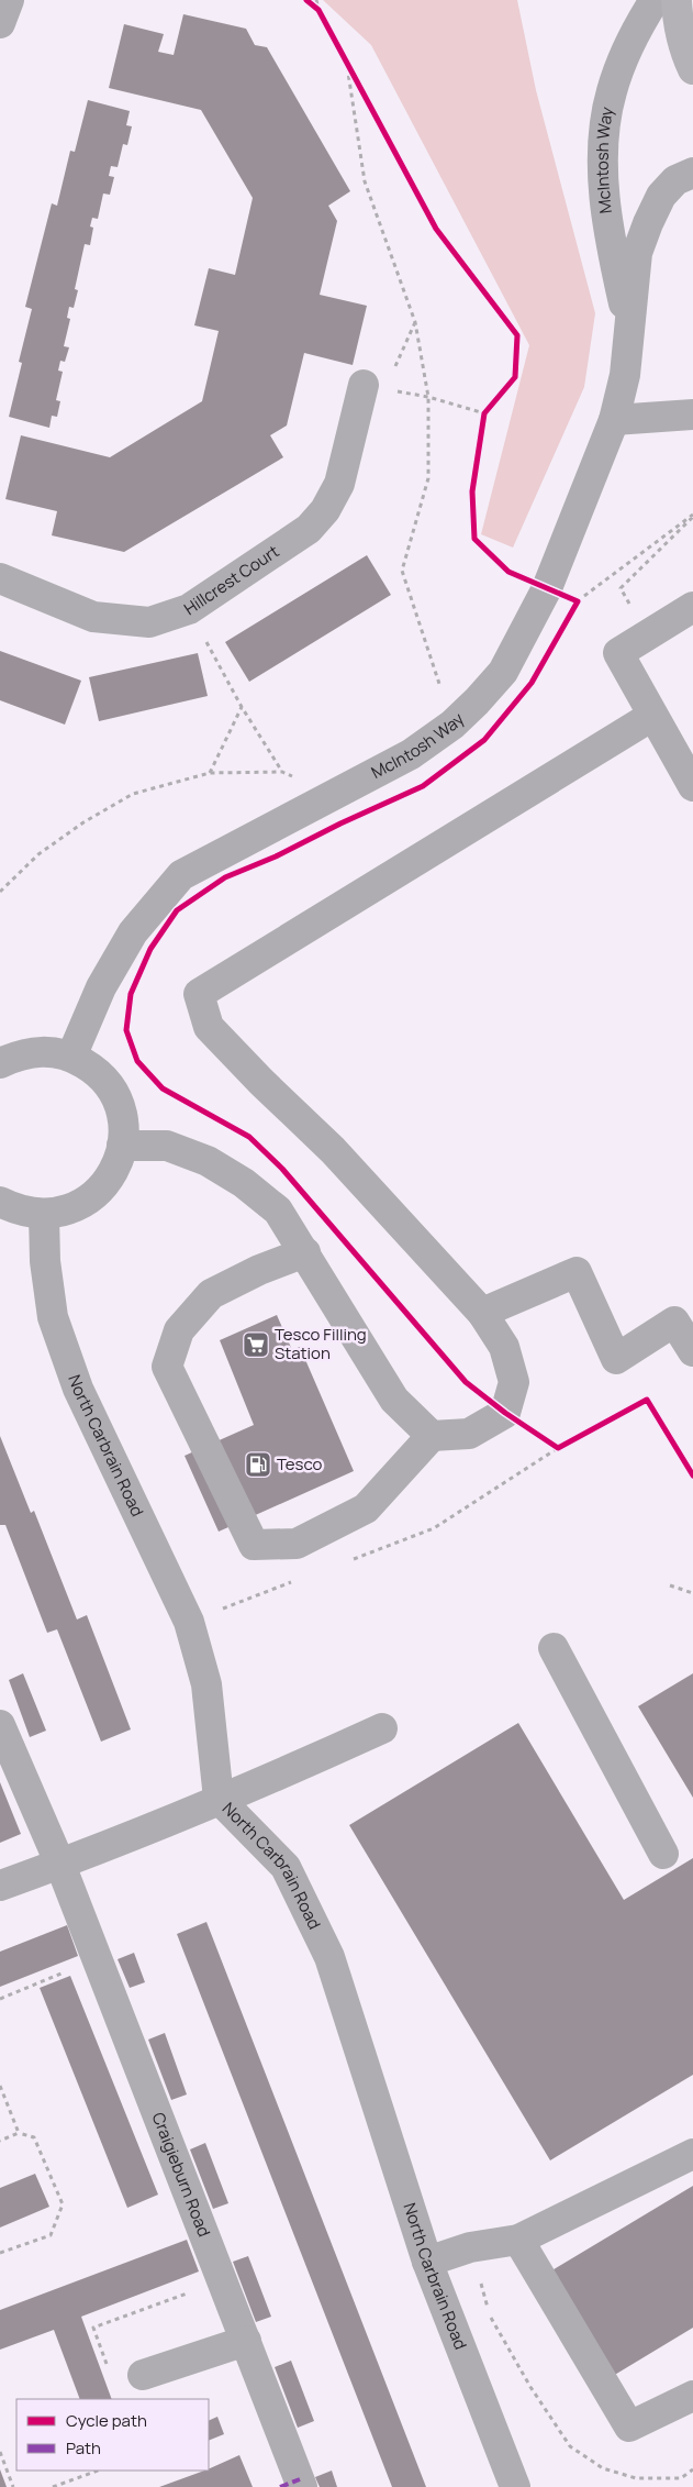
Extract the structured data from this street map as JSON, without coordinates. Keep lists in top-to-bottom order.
{
  "streets": {
    "street": [
      "McIntosh Way",
      "Hillcrest Court",
      "North Carbrain Road",
      "Craigieburn Road"
    ]
  },
  "places": {
    "supermarket": ["Tesco Filling Station"],
    "fuel station": ["Tesco"]
  },
  "legend": ["Cycle path", "Path"]
}
